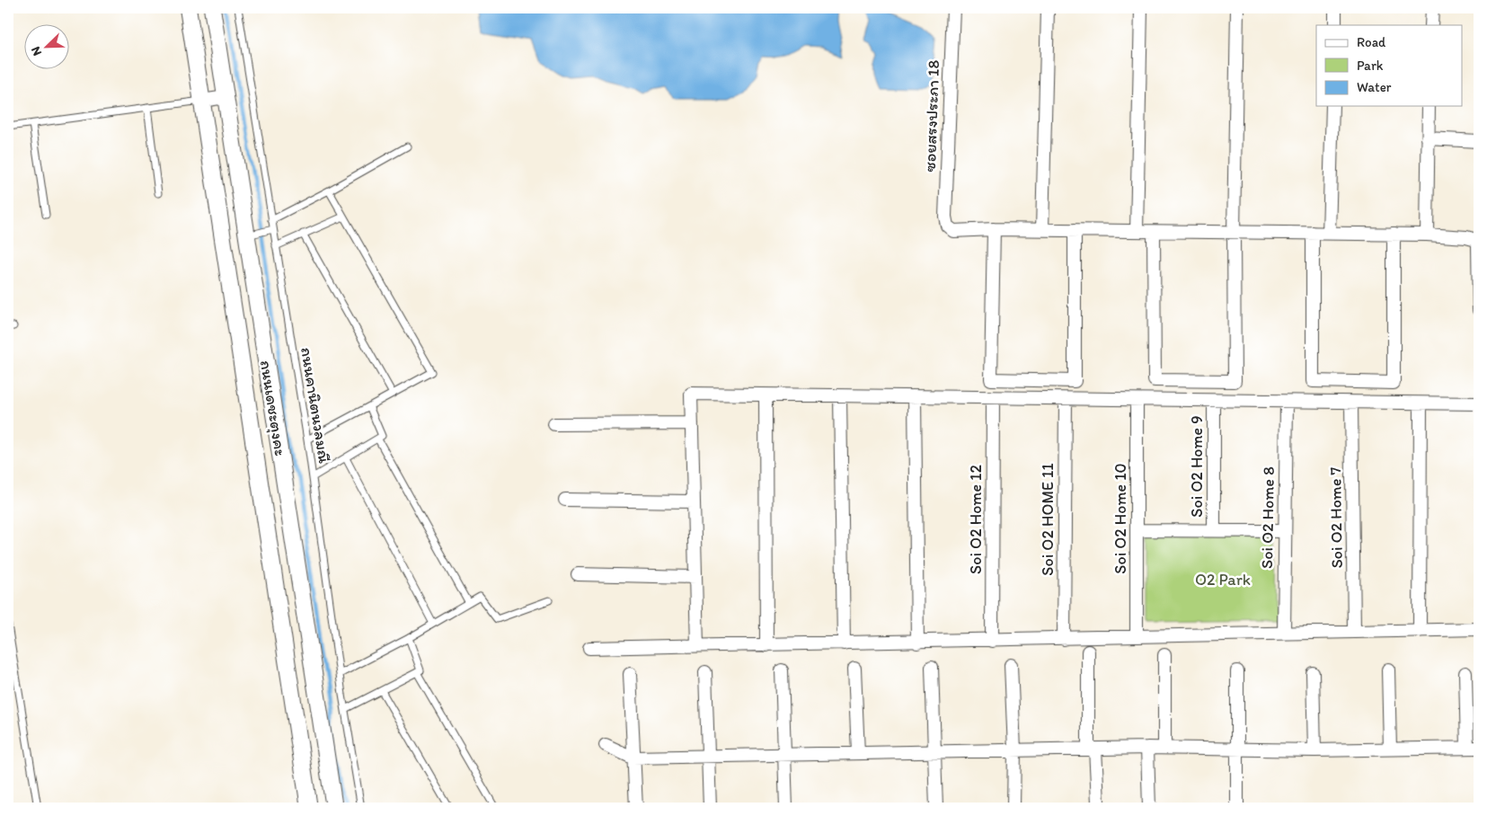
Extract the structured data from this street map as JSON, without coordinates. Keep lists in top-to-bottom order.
{
  "streets": {
    "street": [
      "ซอยสรงประภา 18",
      "ถนนเดชะตุงคะ",
      "Soi O2 Home 9",
      "Soi O2 Home 8",
      "Soi O2 Home 7",
      "Soi O2 Home 10",
      "Soi O2 Home 12",
      "Soi O2 HOME 11"
    ],
    "lane": ["ถนนคานิตนวลมณี"]
  },
  "parks": ["O2 Park"],
  "legend": ["Road", "Park", "Water"],
  "north": "bottom left"
}
